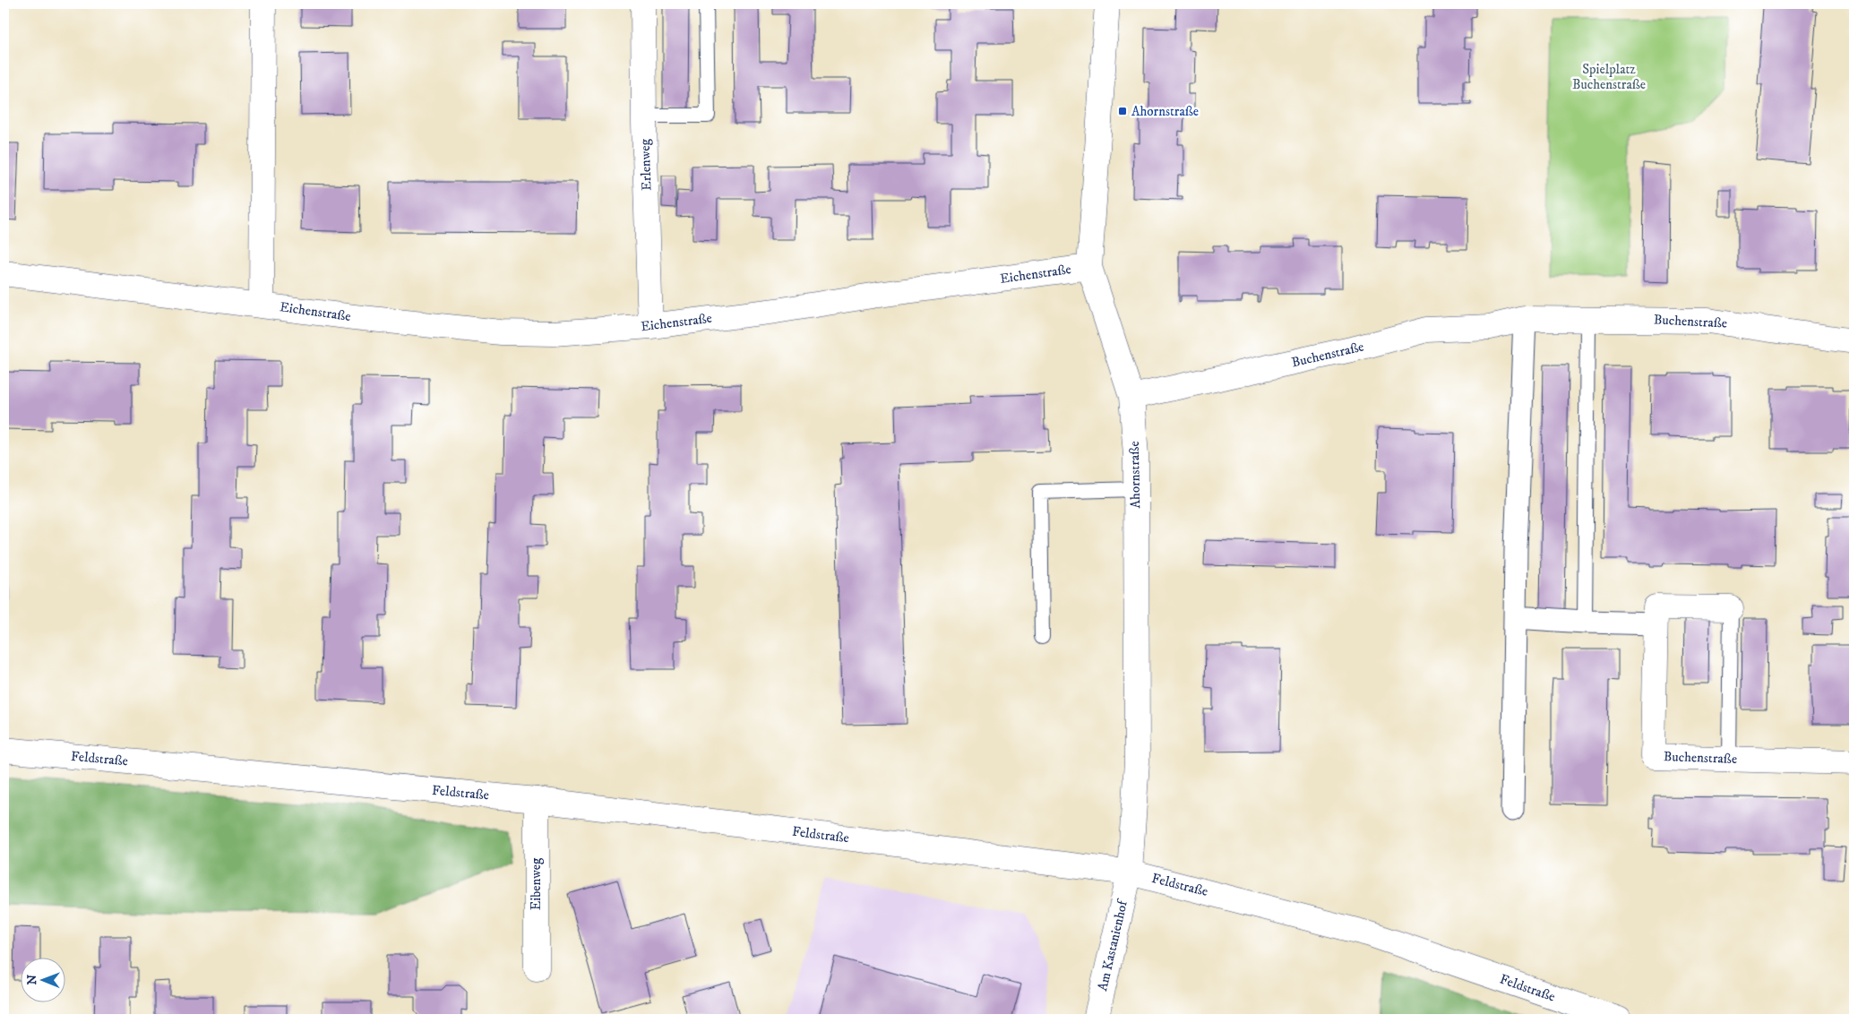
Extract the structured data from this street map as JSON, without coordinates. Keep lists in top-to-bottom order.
{
  "streets": {
    "street": [
      "Erlenweg",
      "Eichenstraße",
      "Buchenstraße",
      "Ahornstraße",
      "Feldstraße",
      "Eibenweg",
      "Am Kastanienhof"
    ]
  },
  "crossings": [
    ["Erlenweg", "Eichenstraße"],
    ["Eichenstraße", "Ahornstraße"],
    ["Buchenstraße", "Ahornstraße"],
    ["Ahornstraße", "Feldstraße"],
    ["Ahornstraße", "Am Kastanienhof"],
    ["Feldstraße", "Eibenweg"],
    ["Feldstraße", "Am Kastanienhof"]
  ],
  "parks": ["Spielplatz Buchenstraße"],
  "places": {
    "transit": ["Ahornstraße"]
  },
  "north": "left"
}
